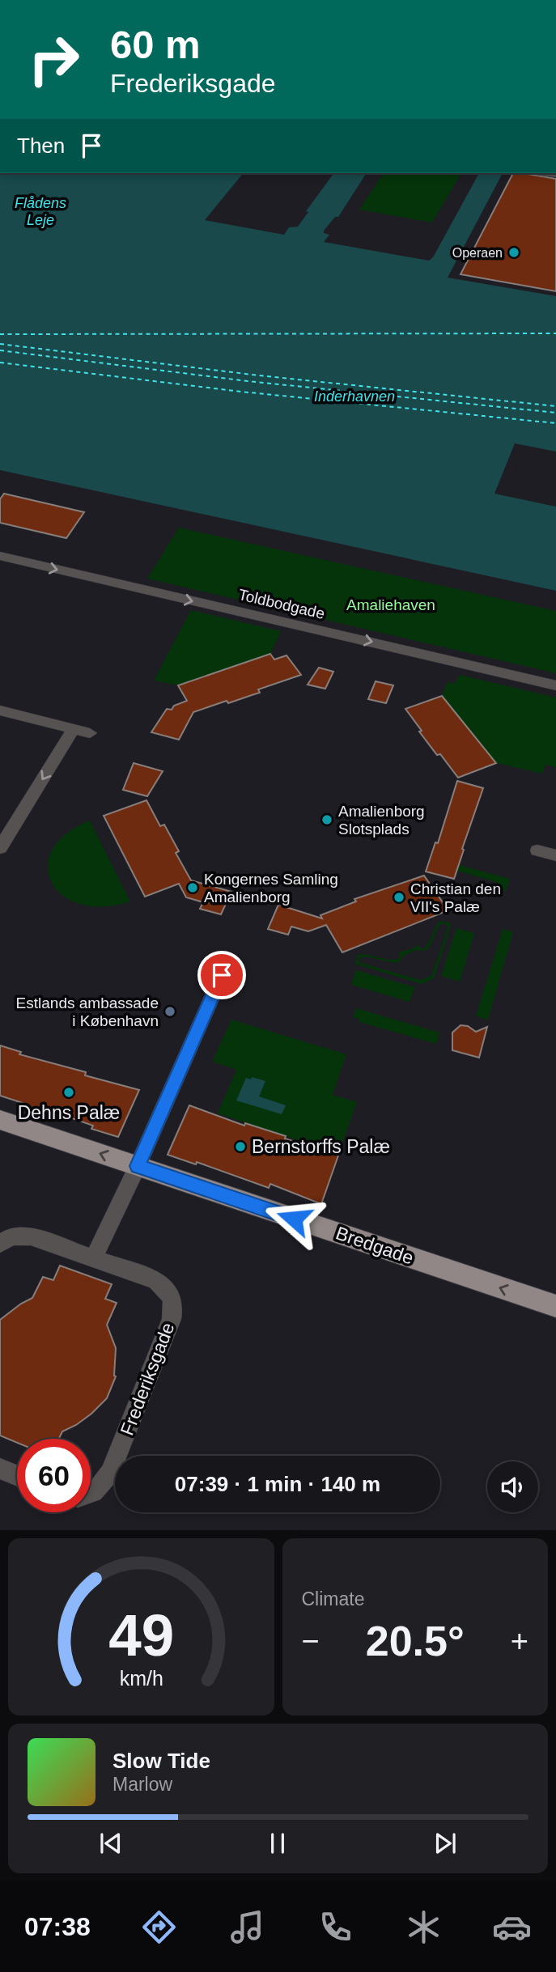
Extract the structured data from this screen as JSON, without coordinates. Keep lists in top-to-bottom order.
{
  "streets": {
    "main road": ["Bredgade"],
    "street": ["Toldbodgade", "Frederiksgade"]
  },
  "one_way": ["Toldbodgade", "Bredgade"],
  "water": ["Flådens Leje", "Inderhavnen"],
  "parks": ["Amaliehaven"],
  "places": [
    "Operaen",
    "Amalienborg Slotsplads",
    "Kongernes Samling Amalienborg",
    "Christian den VII's Palæ",
    "Estlands ambassade i København",
    "Dehns Palæ",
    "Bernstorffs Palæ"
  ],
  "page": {
    "turn": ["60 m", "Frederiksgade"],
    "then": "Then",
    "limit": "60",
    "trip": "07:39 · 1 min · 140 m",
    "tile": "Climate",
    "heat": ["−", "20.5°", "+"],
    "song": ["Slow Tide", "Marlow"],
    "tabs": "07:38",
    "gauge": ["49", "km/h"]
  }
}
